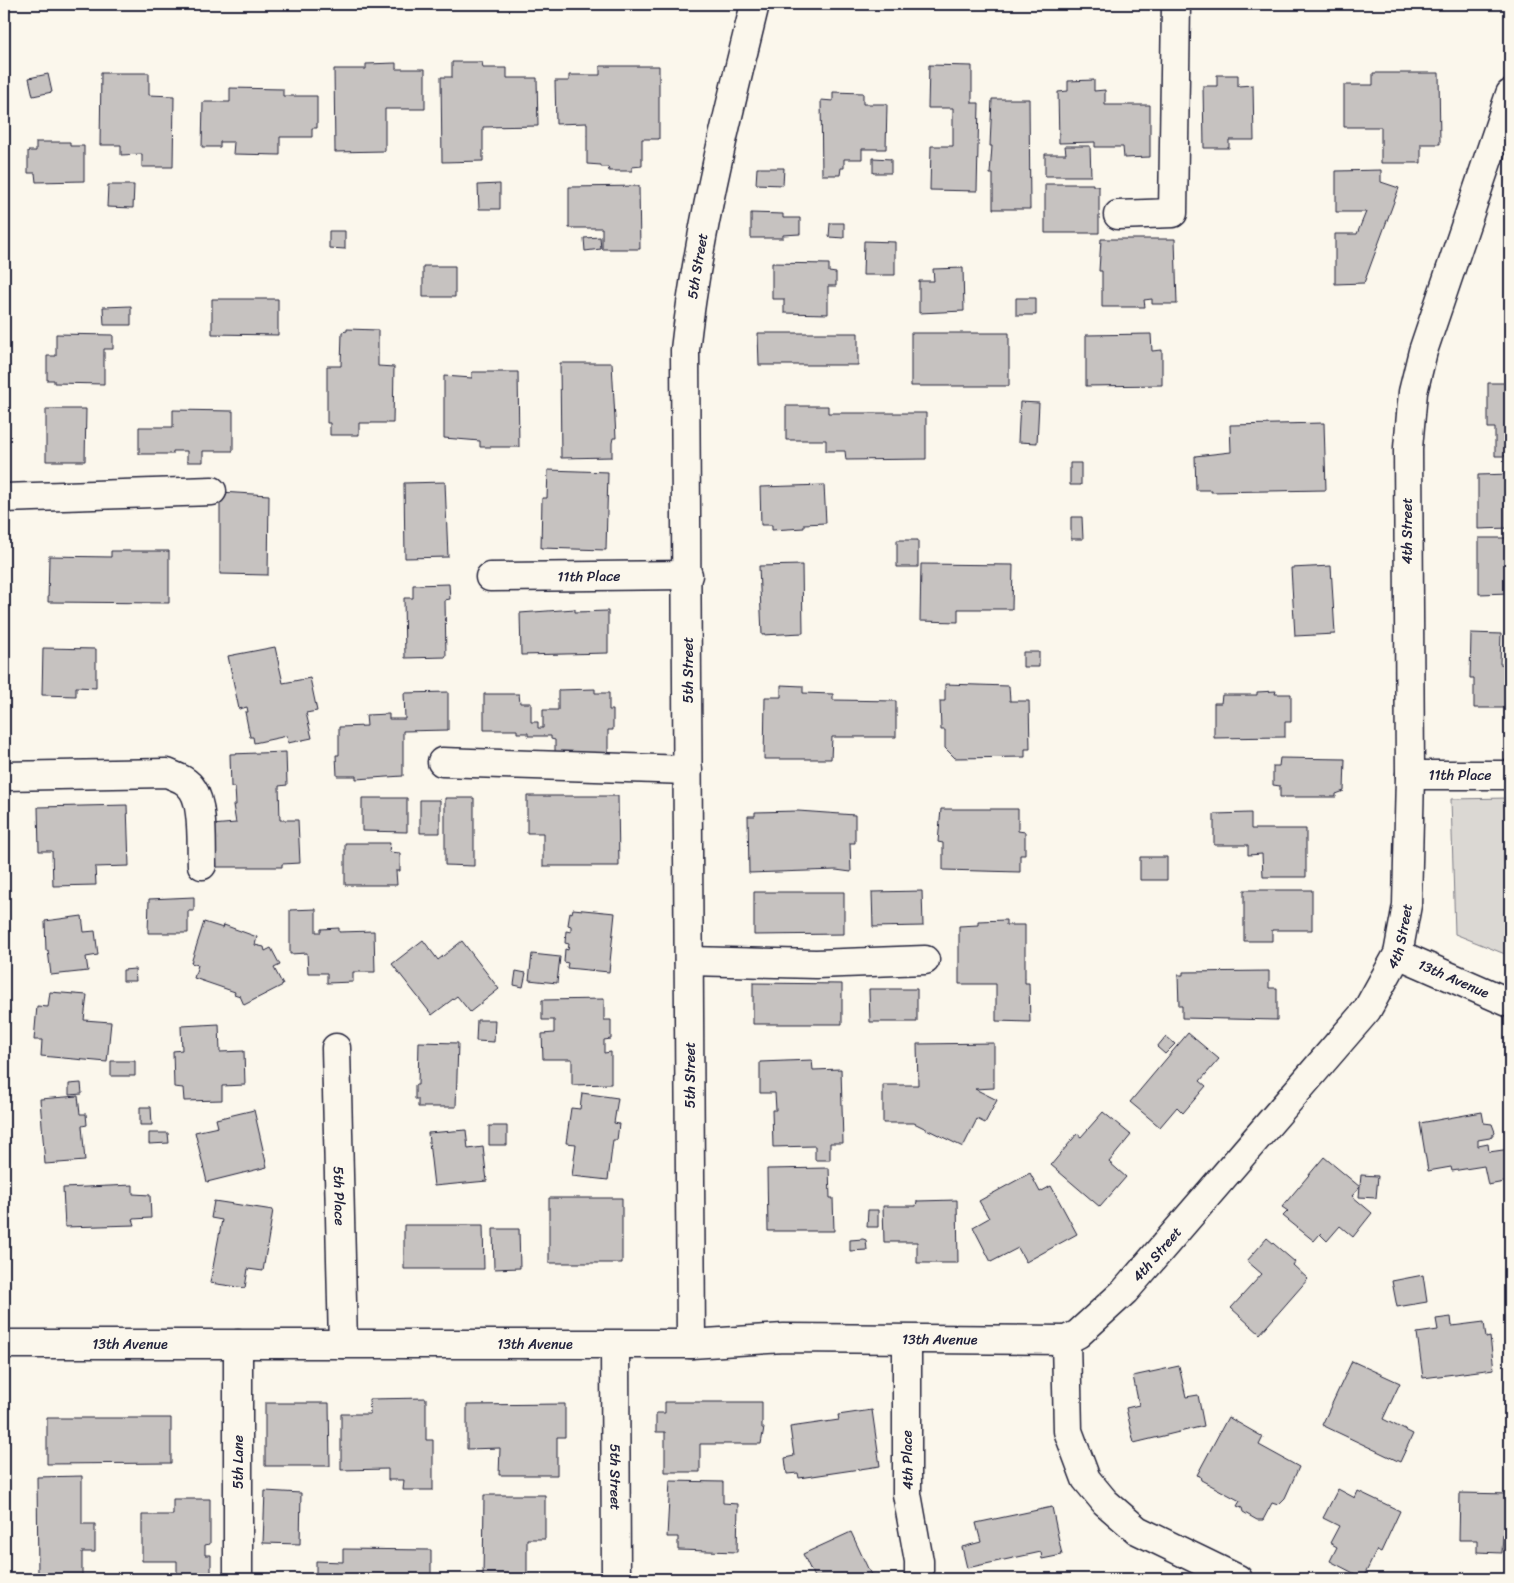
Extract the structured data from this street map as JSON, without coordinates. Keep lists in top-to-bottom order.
{
  "streets": {
    "street": [
      "5th Street",
      "4th Street",
      "11th Place",
      "13th Avenue",
      "5th Place",
      "4th Place",
      "5th Lane"
    ]
  },
  "crossings": [
    ["5th Street", "11th Place"],
    ["5th Street", "13th Avenue"],
    ["4th Street", "11th Place"],
    ["4th Street", "13th Avenue"],
    ["13th Avenue", "5th Place"],
    ["13th Avenue", "4th Place"],
    ["13th Avenue", "5th Lane"]
  ]
}
